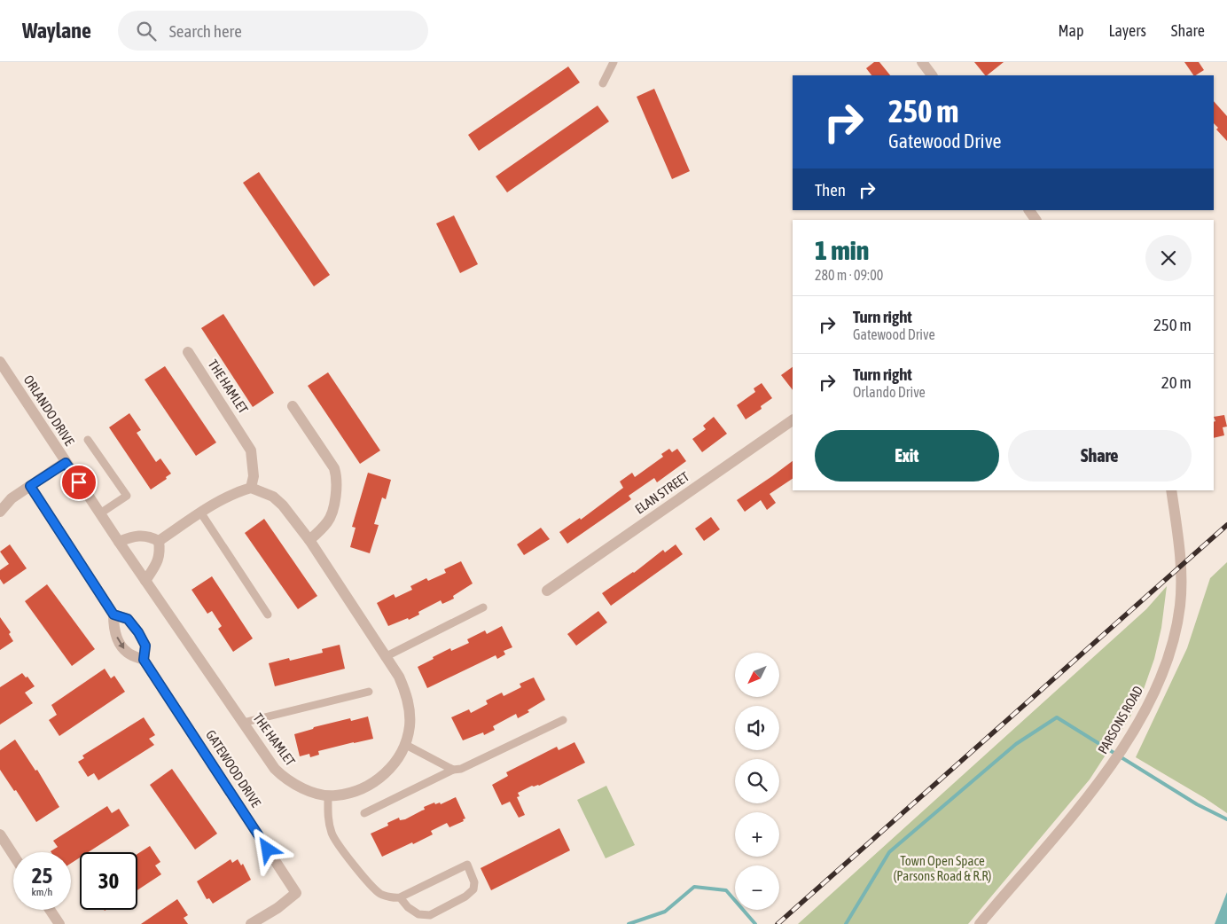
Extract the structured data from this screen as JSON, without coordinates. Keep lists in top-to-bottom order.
{
  "streets": {
    "street": [
      "THE HAMLET",
      "ORLANDO DRIVE",
      "ELAN STREET",
      "PARSONS ROAD",
      "GATEWOOD DRIVE"
    ]
  },
  "crossings": [
    ["THE HAMLET", "ORLANDO DRIVE"]
  ],
  "parks": ["Town Open Space (Parsons Road & R.R)"],
  "north": "bottom left",
  "page": {
    "header": "Waylane",
    "search": "Search here",
    "nav": ["Map", "Layers", "Share"],
    "turn": ["250 m", "Gatewood Drive"],
    "then": "Then",
    "heading": ["1 min", "280 m · 09:00"],
    "list": [
      {
        "name": "Turn right",
        "note": "Gatewood Drive",
        "value": "250 m"
      },
      {
        "name": "Turn right",
        "note": "Orlando Drive",
        "value": "20 m"
      }
    ],
    "buttons": ["Exit", "Share"],
    "map_buttons": ["+", "−"],
    "speed": "25 km/h",
    "limit": "30"
  }
}
